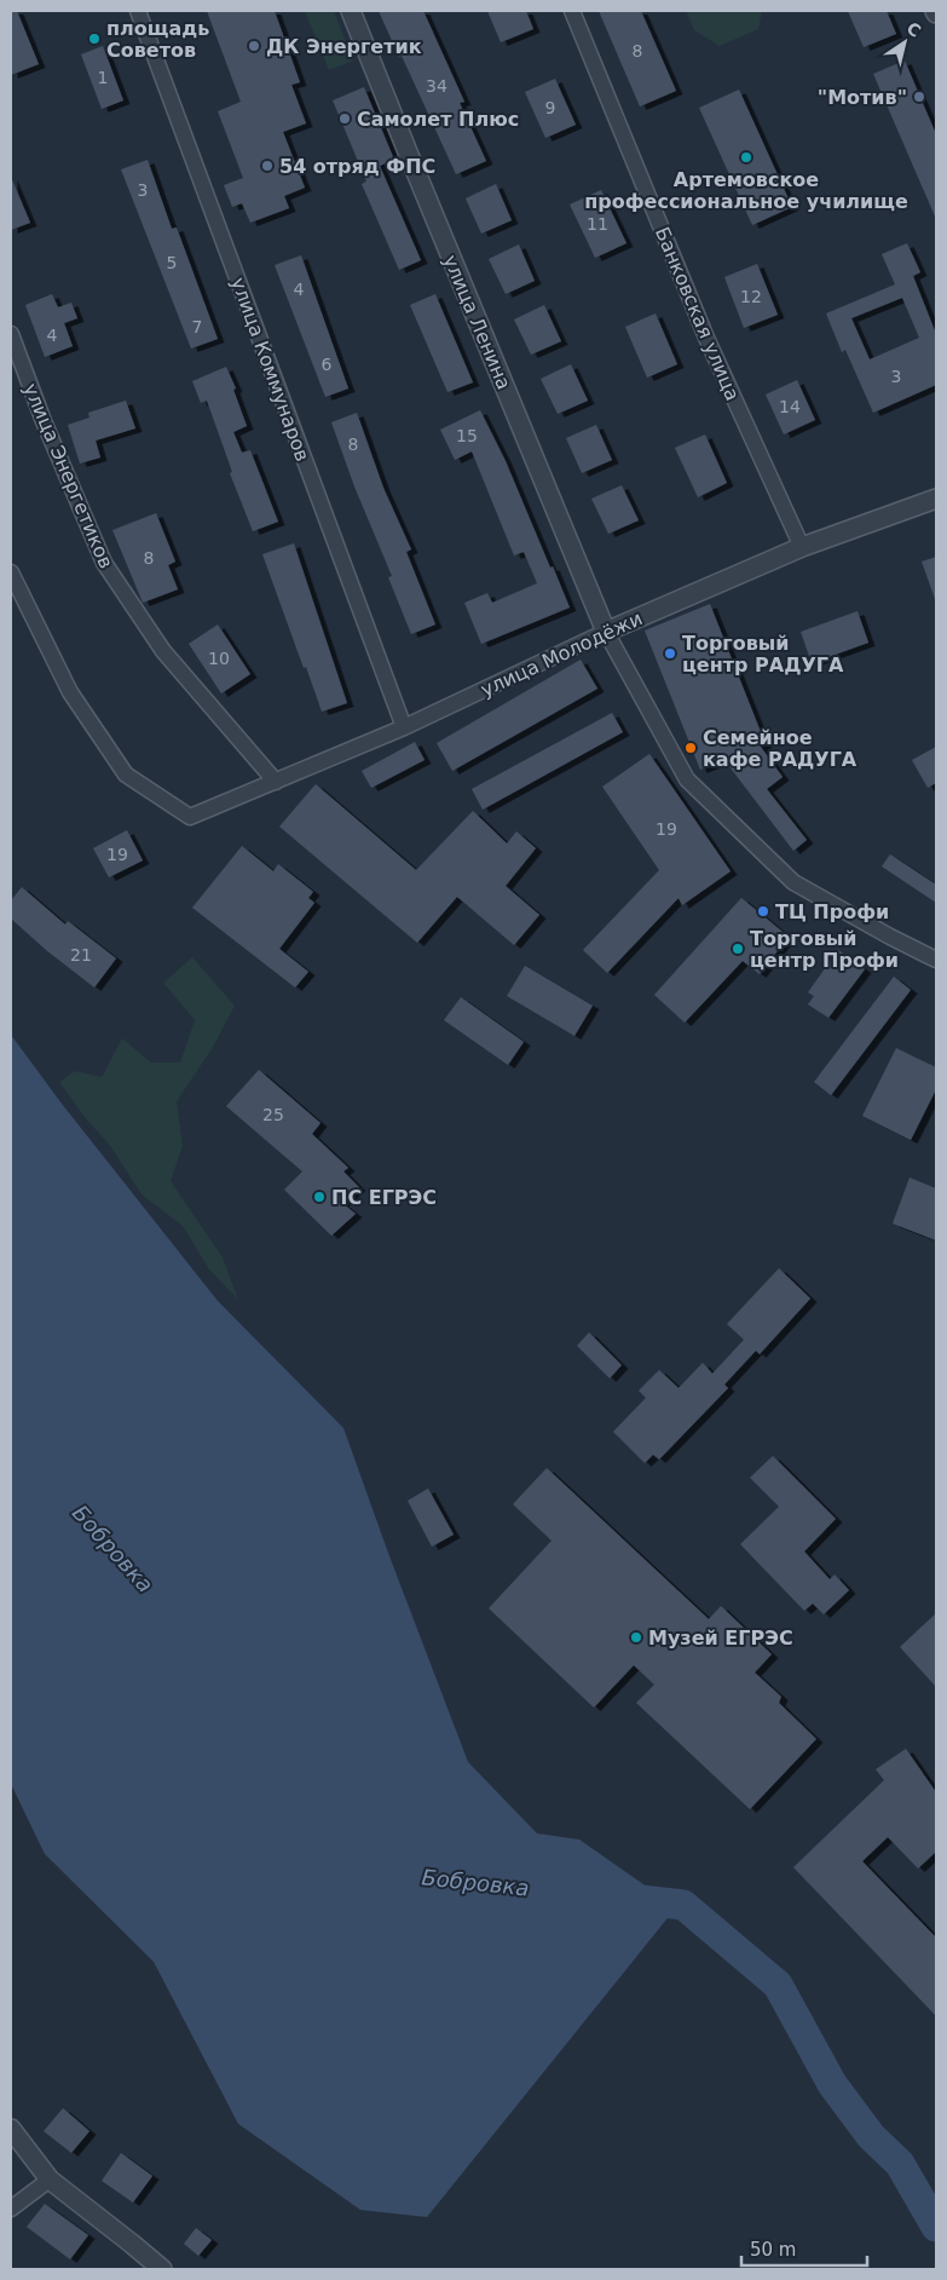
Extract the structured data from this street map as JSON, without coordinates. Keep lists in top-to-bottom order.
{
  "streets": {
    "street": [
      "Банковская улица",
      "улица Ленина",
      "улица Коммунаров",
      "улица Энергетиков",
      "улица Молодёжи"
    ]
  },
  "crossings": [
    ["Банковская улица", "улица Молодёжи"],
    ["улица Ленина", "улица Молодёжи"],
    ["улица Коммунаров", "улица Молодёжи"],
    ["улица Энергетиков", "улица Молодёжи"]
  ],
  "water": ["Бобровка"],
  "places": [
    "площадь Советов",
    "ДК Энергетик",
    "\"Мотив\"",
    "Самолет Плюс",
    "Артемовское профессиональное училище",
    "54 отряд ФПС",
    "Торговый центр РАДУГА",
    "Семейное кафе РАДУГА",
    "ТЦ Профи",
    "Торговый центр Профи",
    "ПС ЕГРЭС",
    "Музей ЕГРЭС"
  ],
  "house_numbers": [
    "8",
    "1",
    "34",
    "9",
    "3",
    "11",
    "5",
    "4",
    "12",
    "7",
    "4",
    "6",
    "3",
    "14",
    "15",
    "8",
    "8",
    "10",
    "19",
    "19",
    "21",
    "25"
  ],
  "scale_bar": "50 m",
  "north": "top right"
}
